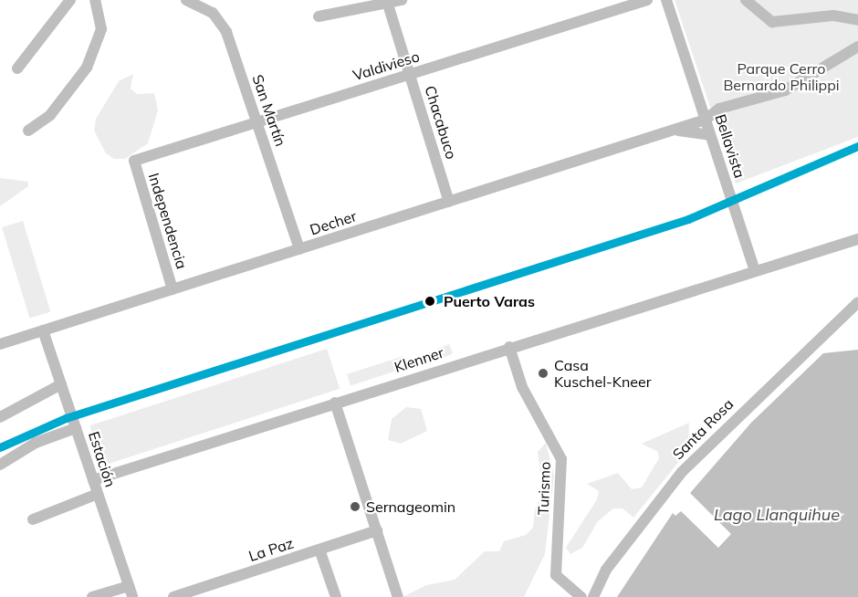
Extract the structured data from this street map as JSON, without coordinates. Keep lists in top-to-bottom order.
{
  "streets": {
    "street": [
      "Valdivieso",
      "San Martín",
      "Chacabuco",
      "Bellavista",
      "Independencia",
      "Decher",
      "Klenner",
      "Santa Rosa",
      "Estación",
      "Turismo",
      "La Paz"
    ]
  },
  "crossings": [
    ["Valdivieso", "San Martín"],
    ["Valdivieso", "Chacabuco"],
    ["Valdivieso", "Independencia"],
    ["San Martín", "Decher"],
    ["Chacabuco", "Decher"],
    ["Bellavista", "Decher"],
    ["Bellavista", "Klenner"],
    ["Independencia", "Decher"],
    ["Decher", "Estación"],
    ["Klenner", "Estación"],
    ["Klenner", "Turismo"]
  ],
  "water": ["Lago Llanquihue"],
  "parks": ["Parque Cerro Bernardo Philippi"],
  "places": ["Puerto Varas", "Casa Kuschel-Kneer", "Sernageomin"]
}
